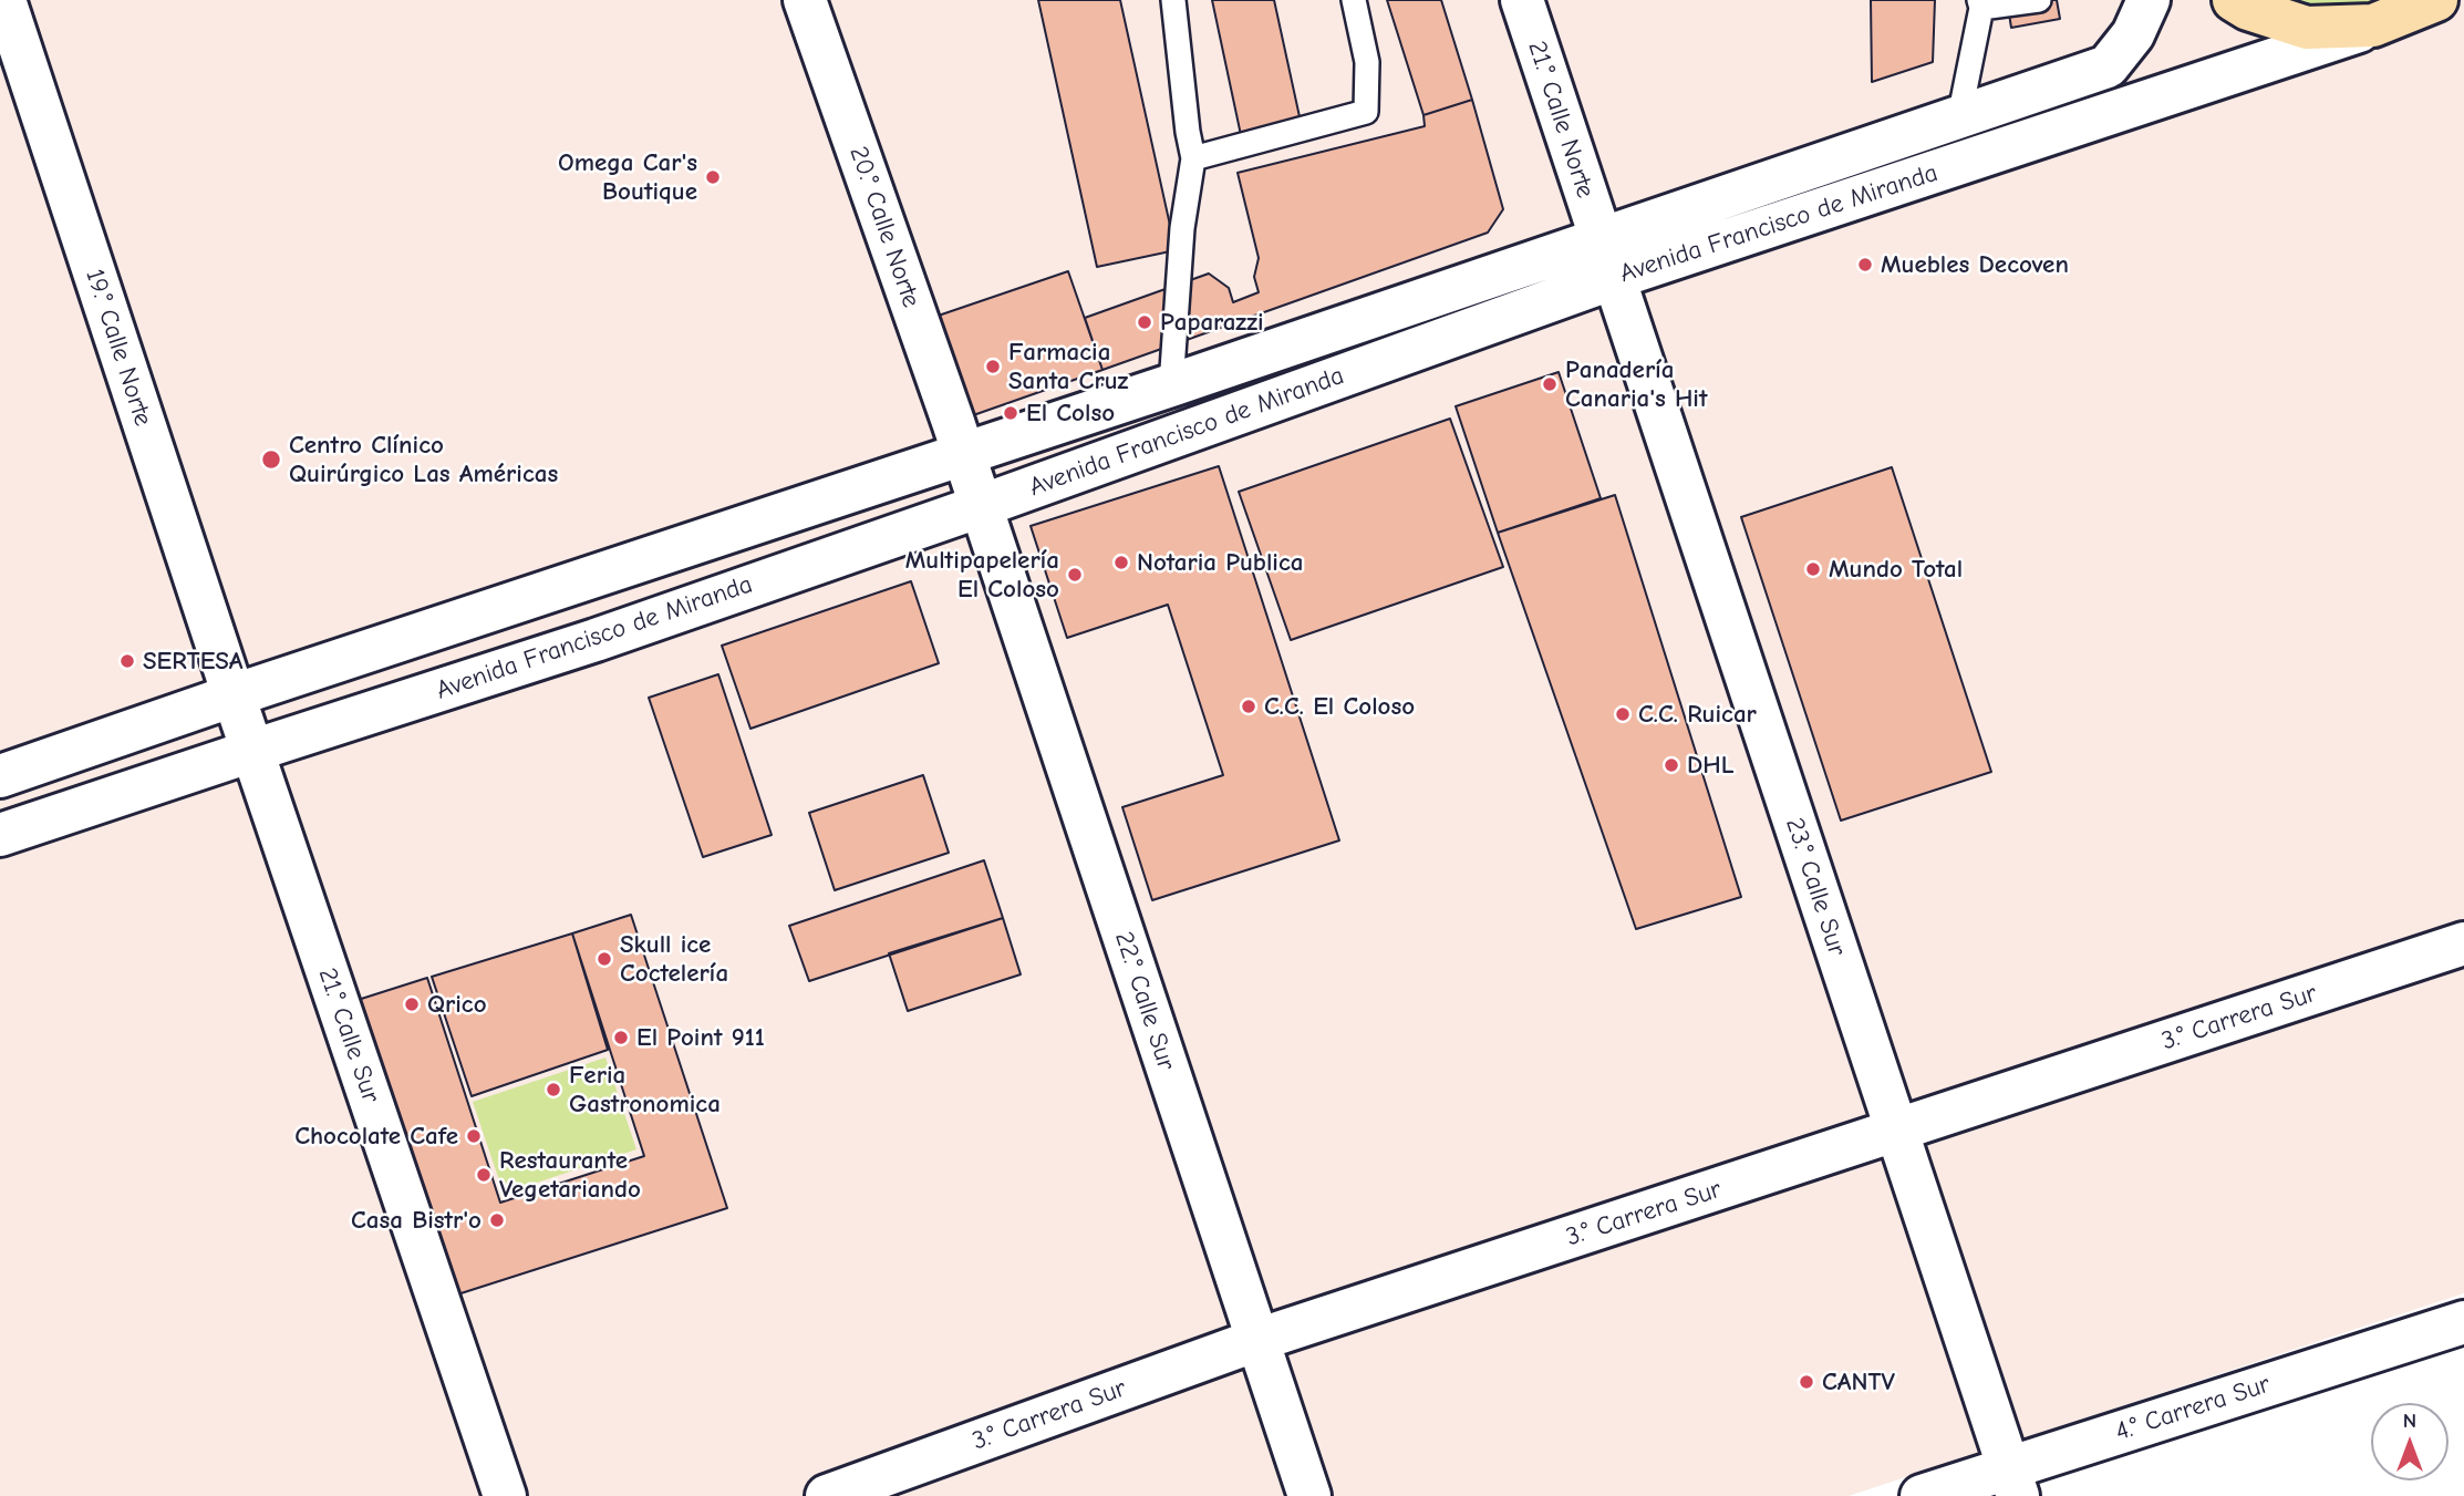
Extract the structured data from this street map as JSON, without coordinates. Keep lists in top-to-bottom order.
{
  "streets": {
    "street": [
      "21.° Calle Norte",
      "Avenida Francisco de Miranda",
      "20.° Calle Norte",
      "19.° Calle Norte",
      "23.° Calle Sur",
      "22.° Calle Sur",
      "3.° Carrera Sur",
      "21.° Calle Sur",
      "4.° Carrera Sur"
    ]
  },
  "crossings": [
    ["21.° Calle Norte", "Avenida Francisco de Miranda"],
    ["21.° Calle Norte", "23.° Calle Sur"],
    ["Avenida Francisco de Miranda", "20.° Calle Norte"],
    ["Avenida Francisco de Miranda", "19.° Calle Norte"],
    ["Avenida Francisco de Miranda", "23.° Calle Sur"],
    ["Avenida Francisco de Miranda", "22.° Calle Sur"],
    ["Avenida Francisco de Miranda", "21.° Calle Sur"],
    ["20.° Calle Norte", "22.° Calle Sur"],
    ["19.° Calle Norte", "21.° Calle Sur"],
    ["23.° Calle Sur", "3.° Carrera Sur"],
    ["23.° Calle Sur", "4.° Carrera Sur"],
    ["22.° Calle Sur", "3.° Carrera Sur"]
  ],
  "places": [
    "Omega Car's Boutique",
    "Muebles Decoven",
    "Paparazzi",
    "Farmacia Santa Cruz",
    "Panadería Canaria's Hit",
    "El Colso",
    "Centro Clínico Quirúrgico Las Américas",
    "Notaria Publica",
    "Mundo Total",
    "Multipapelería El Coloso",
    "SERTESA",
    "C.C. El Coloso",
    "C.C. Ruicar",
    "DHL",
    "Skull ice Coctelería",
    "Qrico",
    "El Point 911",
    "Feria Gastronomica",
    "Chocolate Cafe",
    "Restaurante Vegetariando",
    "Casa Bistr'o",
    "CANTV"
  ],
  "north": "top"
}
